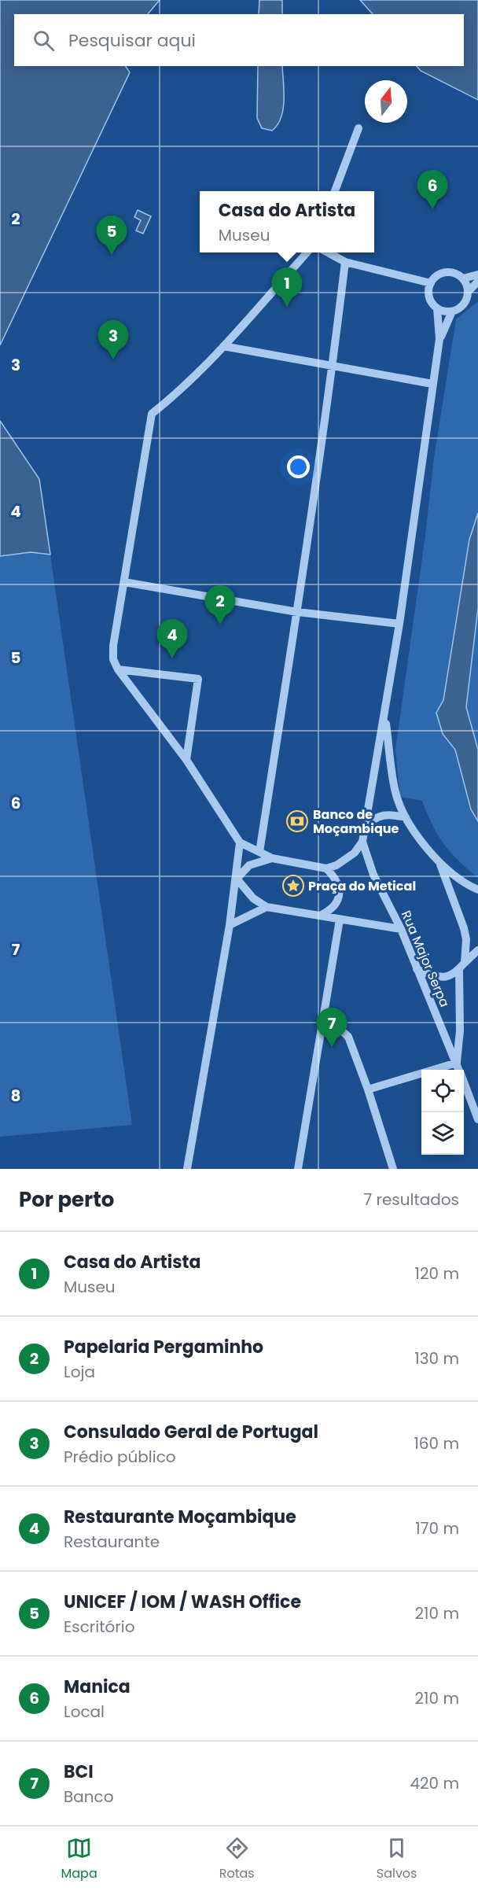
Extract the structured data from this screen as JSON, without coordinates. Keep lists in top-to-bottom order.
{
  "streets": {
    "street": ["Rua Major Serpa"]
  },
  "places": {
    "bank": ["Banco de Moçambique"],
    "place": ["Praça do Metical"]
  },
  "north": "top",
  "page": {
    "search": "Pesquisar aqui",
    "pins": [
      "6",
      "5",
      "1",
      "3",
      "2",
      "4",
      "7"
    ],
    "popup": ["Casa do Artista", "Museu"],
    "heading": ["Por perto", "7 resultados"],
    "list": [
      {
        "mark": "1",
        "name": "Casa do Artista",
        "note": "Museu",
        "value": "120 m"
      },
      {
        "mark": "2",
        "name": "Papelaria Pergaminho",
        "note": "Loja",
        "value": "130 m"
      },
      {
        "mark": "3",
        "name": "Consulado Geral de Portugal",
        "note": "Prédio público",
        "value": "160 m"
      },
      {
        "mark": "4",
        "name": "Restaurante Moçambique",
        "note": "Restaurante",
        "value": "170 m"
      },
      {
        "mark": "5",
        "name": "UNICEF / IOM / WASH Office",
        "note": "Escritório",
        "value": "210 m"
      },
      {
        "mark": "6",
        "name": "Manica",
        "note": "Local",
        "value": "210 m"
      },
      {
        "mark": "7",
        "name": "BCI",
        "note": "Banco",
        "value": "420 m"
      }
    ],
    "nav": ["Mapa", "Rotas", "Salvos"]
  },
  "grid": {
    "rows": [
      "2",
      "3",
      "4",
      "5",
      "6",
      "7",
      "8"
    ]
  }
}
